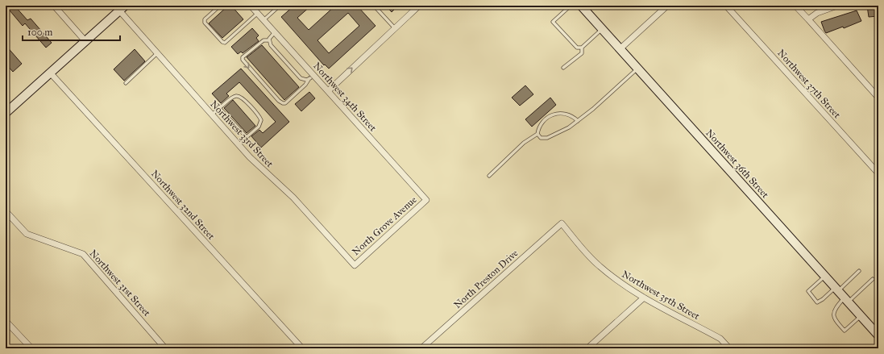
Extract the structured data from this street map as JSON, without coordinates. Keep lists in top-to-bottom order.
{
  "streets": {
    "main road": ["Northwest 36th Street"],
    "street": [
      "Northwest 37th Street",
      "Northwest 34th Street",
      "Northwest 33rd Street",
      "Northwest 32nd Street",
      "North Grove Avenue",
      "North Preston Drive",
      "Northwest 31st Street",
      "Northwest 35th Street"
    ]
  },
  "crossings": [
    ["Northwest 34th Street", "North Grove Avenue"],
    ["Northwest 33rd Street", "North Grove Avenue"],
    ["North Preston Drive", "Northwest 35th Street"]
  ],
  "scale_bar": "100 m"
}
